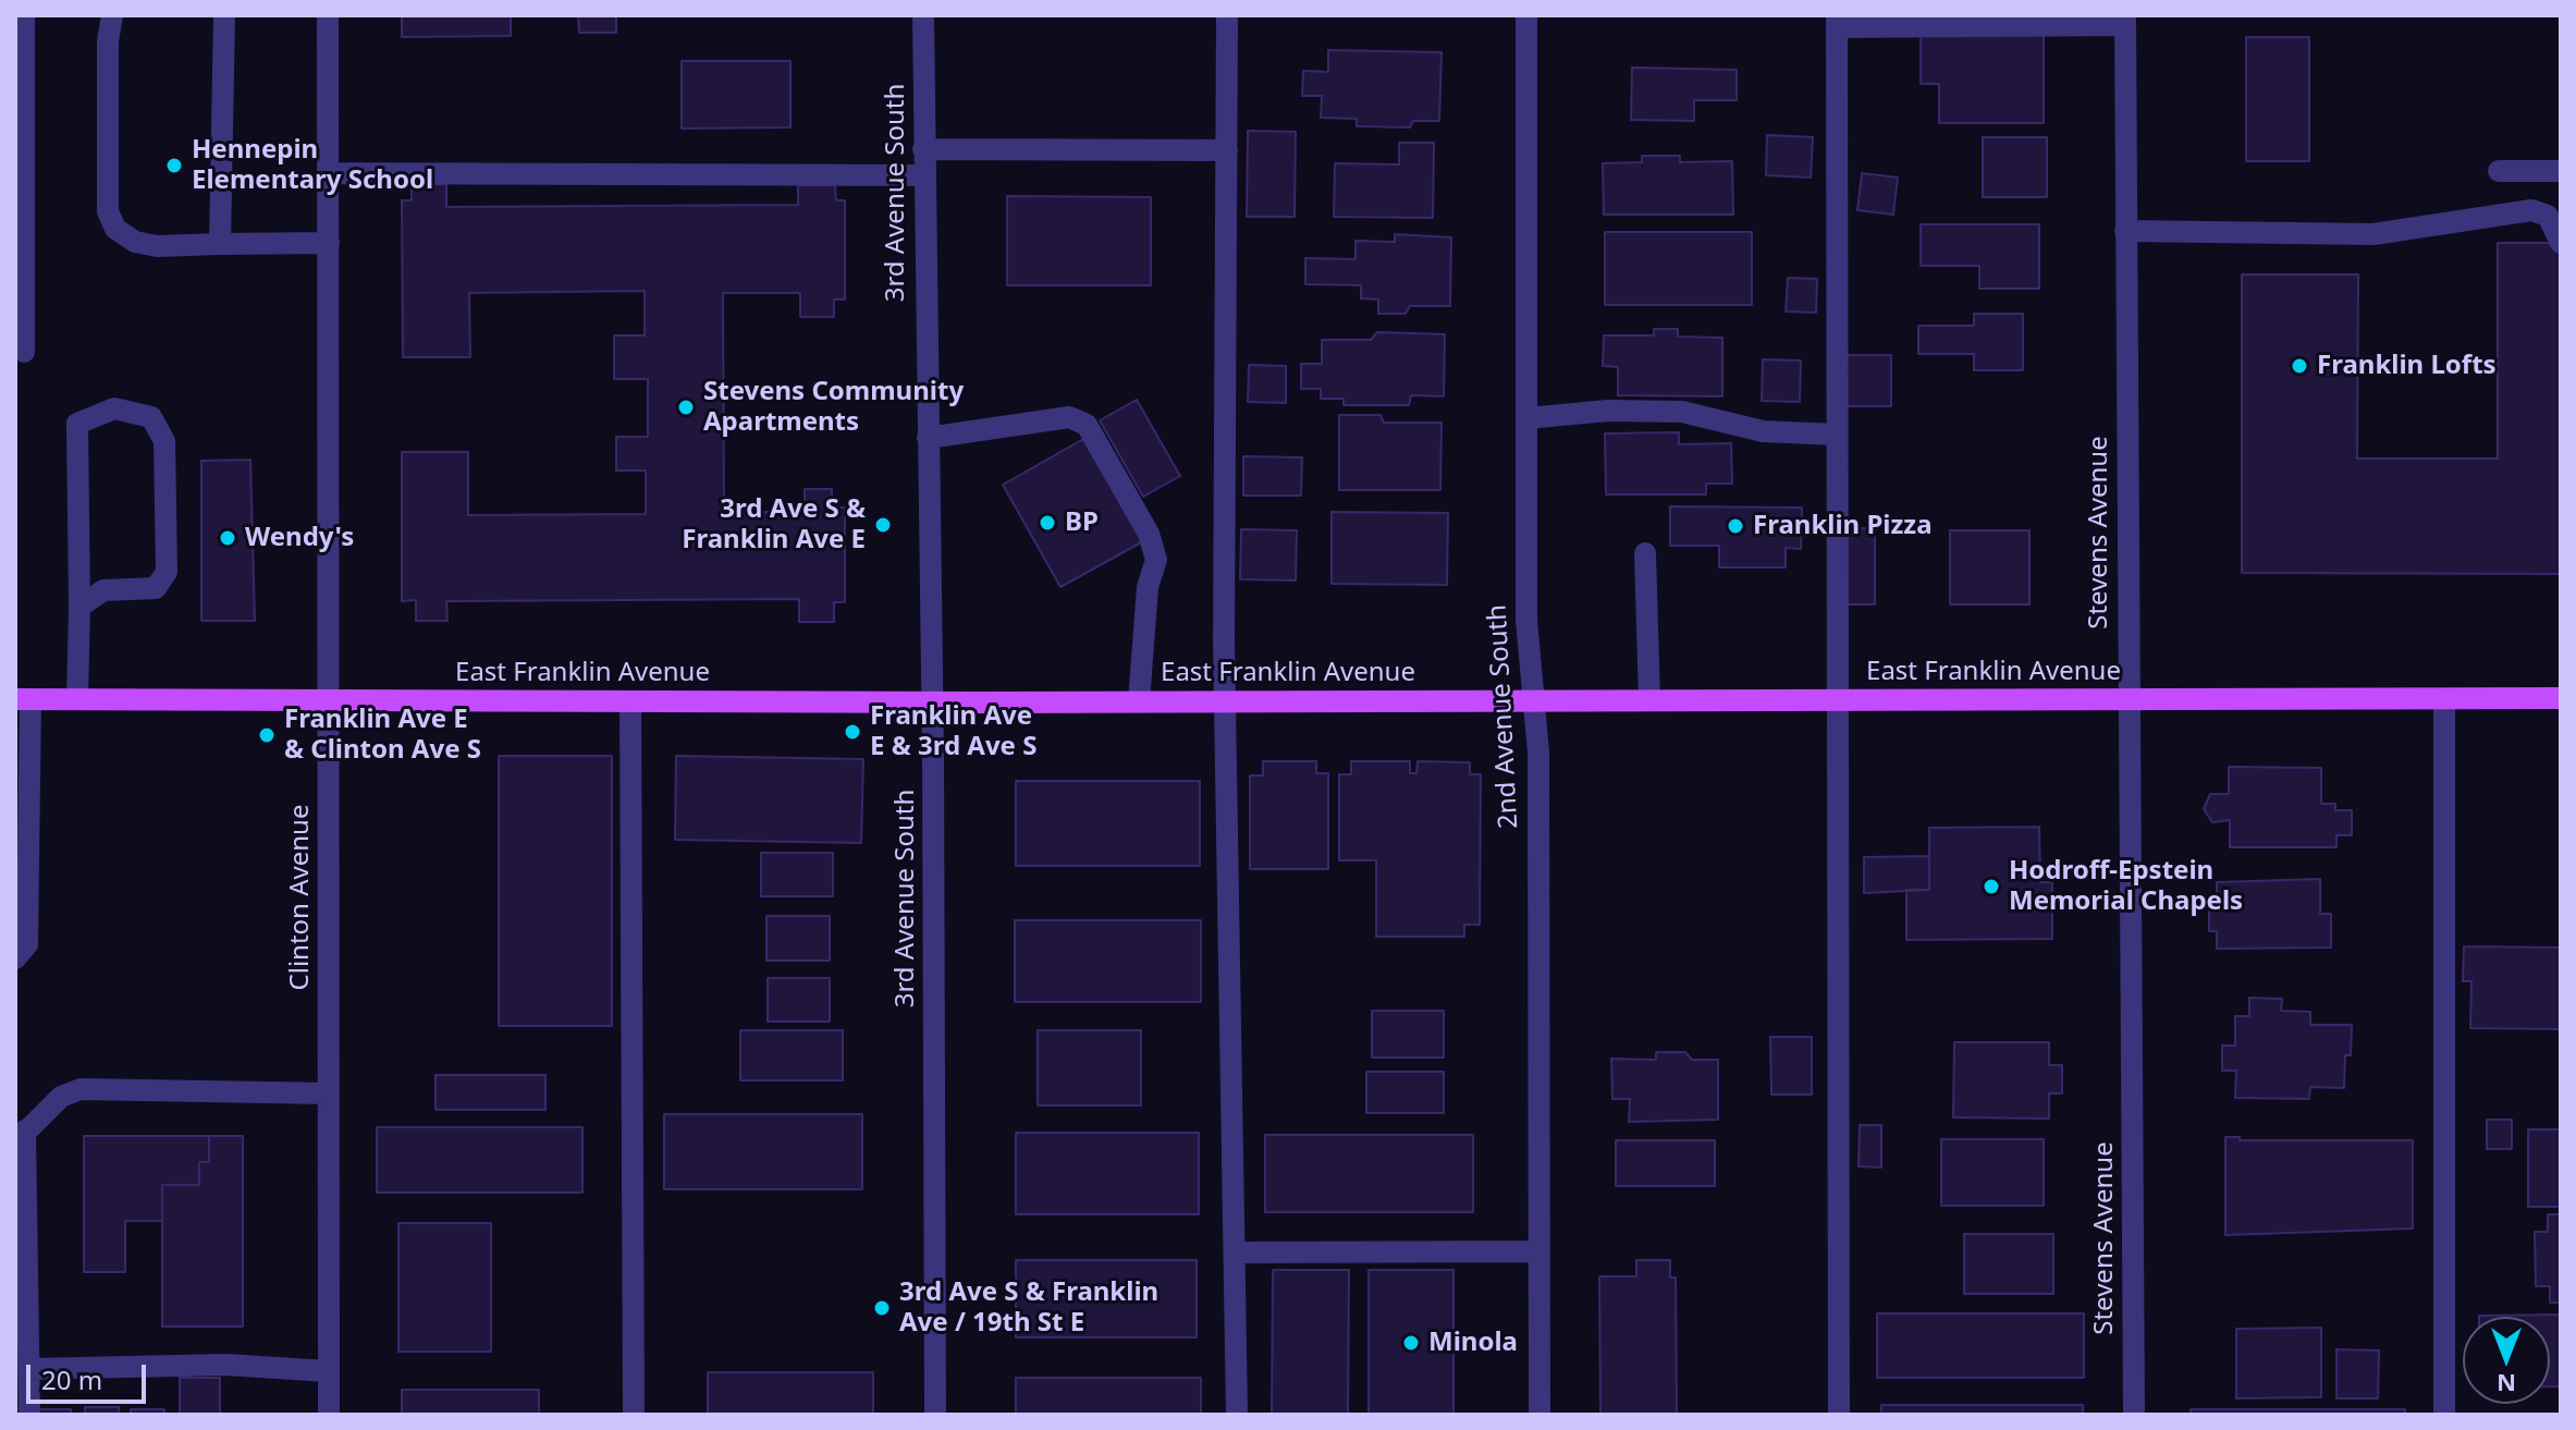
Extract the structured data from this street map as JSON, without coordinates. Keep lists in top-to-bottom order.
{
  "streets": {
    "main road": ["East Franklin Avenue"],
    "street": [
      "3rd Avenue South",
      "Stevens Avenue",
      "2nd Avenue South",
      "Clinton Avenue"
    ]
  },
  "crossings": [
    ["3rd Avenue South", "East Franklin Avenue"],
    ["Stevens Avenue", "East Franklin Avenue"],
    ["East Franklin Avenue", "2nd Avenue South"],
    ["East Franklin Avenue", "Clinton Avenue"]
  ],
  "places": [
    "Hennepin Elementary School",
    "Franklin Lofts",
    "Stevens Community Apartments",
    "BP",
    "3rd Ave S & Franklin Ave E",
    "Franklin Pizza",
    "Wendy's",
    "Franklin Ave E & 3rd Ave S",
    "Franklin Ave E & Clinton Ave S",
    "Hodroff-Epstein Memorial Chapels",
    "3rd Ave S & Franklin Ave / 19th St E",
    "Minola"
  ],
  "scale_bar": "20 m",
  "north": "bottom"
}
